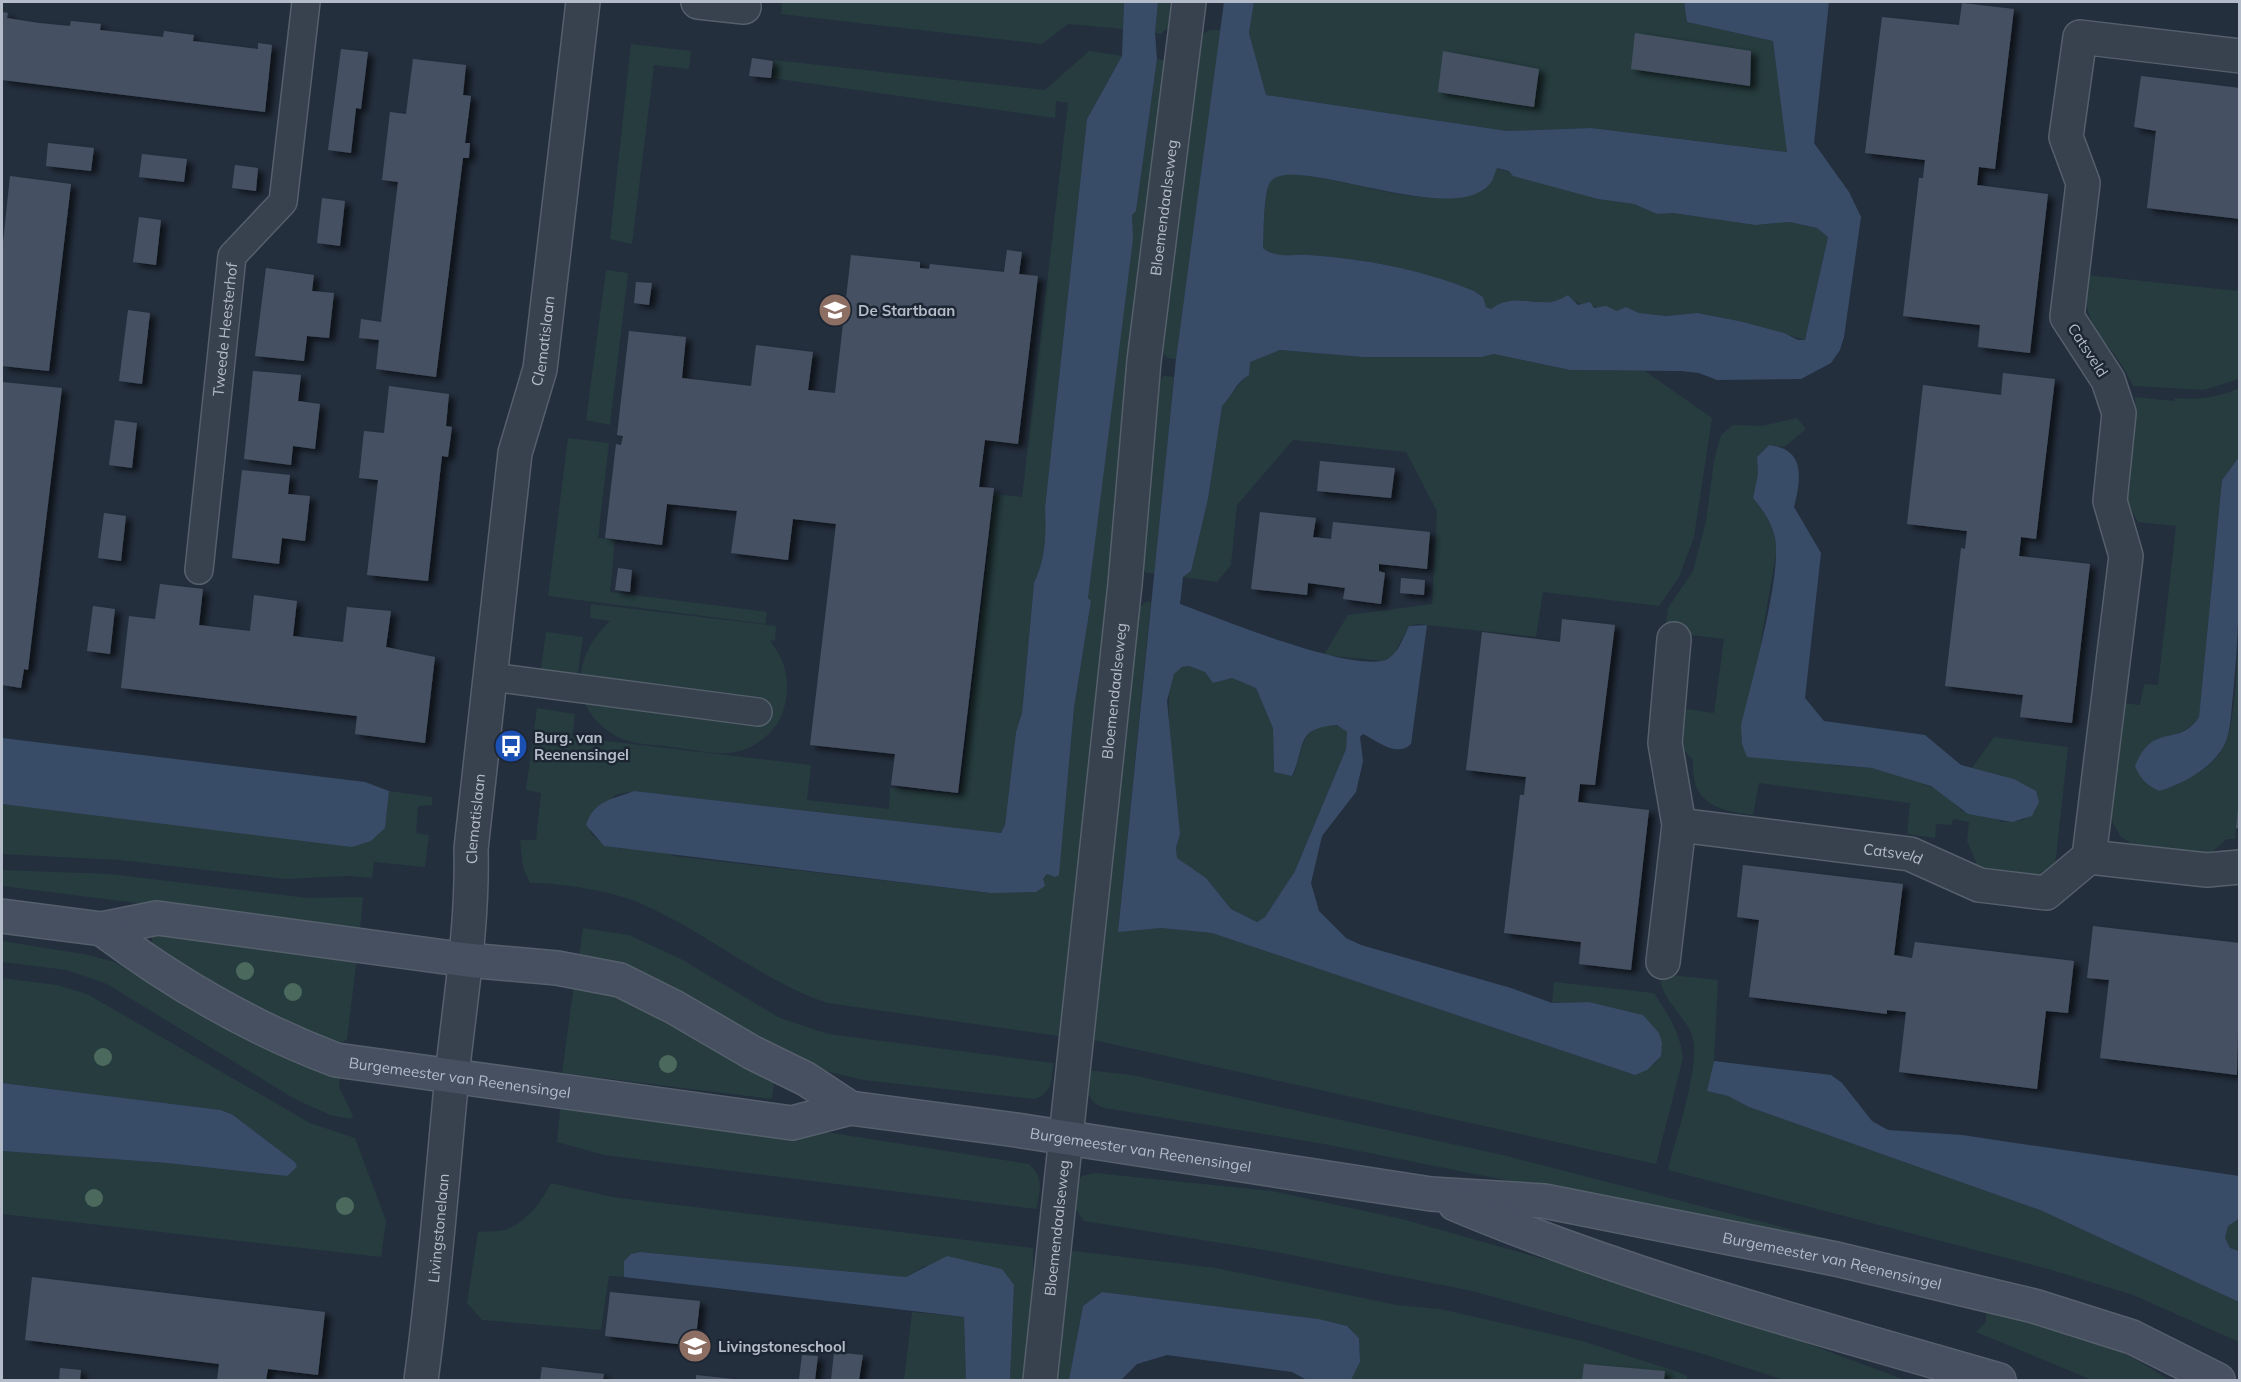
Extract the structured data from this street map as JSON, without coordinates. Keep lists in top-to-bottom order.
{
  "streets": {
    "main road": ["Burgemeester van Reenensingel"],
    "street": [
      "Bloemendaalseweg",
      "Clematislaan",
      "Catsveld",
      "Livingstonelaan"
    ],
    "lane": ["Tweede Heesterhof"]
  },
  "crossings": [
    ["Bloemendaalseweg", "Burgemeester van Reenensingel"],
    ["Clematislaan", "Burgemeester van Reenensingel"],
    ["Clematislaan", "Livingstonelaan"],
    ["Burgemeester van Reenensingel", "Livingstonelaan"]
  ],
  "places": {
    "school or university": ["De Startbaan", "Livingstoneschool"],
    "bus stop": ["Burg. van Reenensingel"]
  }
}
